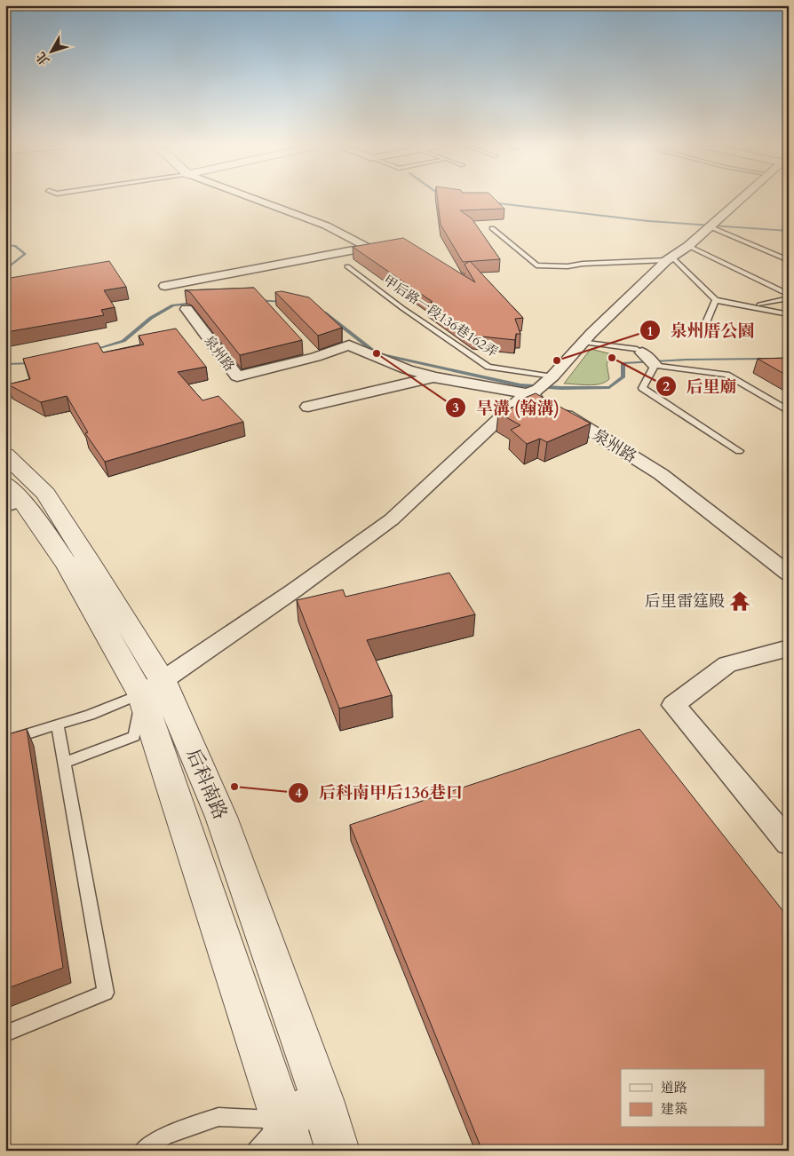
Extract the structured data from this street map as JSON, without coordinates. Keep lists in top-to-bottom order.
{
  "streets": {
    "street": ["泉州路", "后科南路"],
    "lane": ["甲后路一段136巷162弄"]
  },
  "crossings": [
    ["甲后路一段136巷162弄", "泉州路"]
  ],
  "places": {
    "other": [
      "旱溝 (翰溝)",
      "后里廟",
      "泉州厝公園",
      "后科南甲后136巷口"
    ],
    "temple": ["后里雷筳殿"]
  },
  "legend": ["道路", "建築"],
  "north": "bottom left"
}
